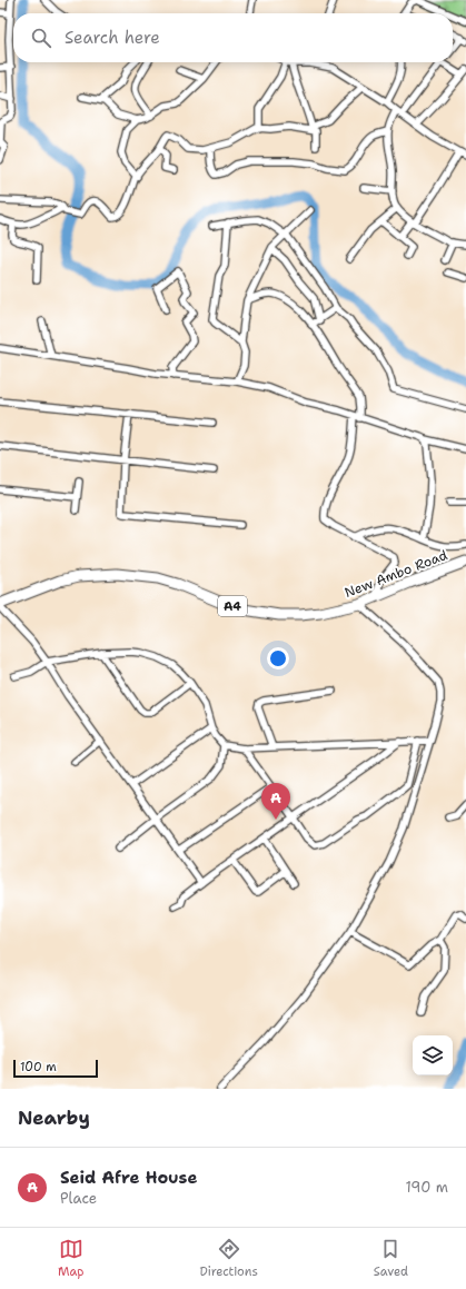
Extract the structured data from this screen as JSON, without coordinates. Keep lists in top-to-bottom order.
{
  "streets": {
    "main road": ["New Ambo Road", "A4"]
  },
  "scale_bar": "100 m",
  "page": {
    "search": "Search here",
    "pins": "A",
    "scale": "100 m",
    "heading": "Nearby",
    "list": [
      {
        "mark": "A",
        "name": "Seid Afre House",
        "note": "Place",
        "value": "190 m"
      }
    ],
    "nav": ["Map", "Directions", "Saved"]
  }
}
